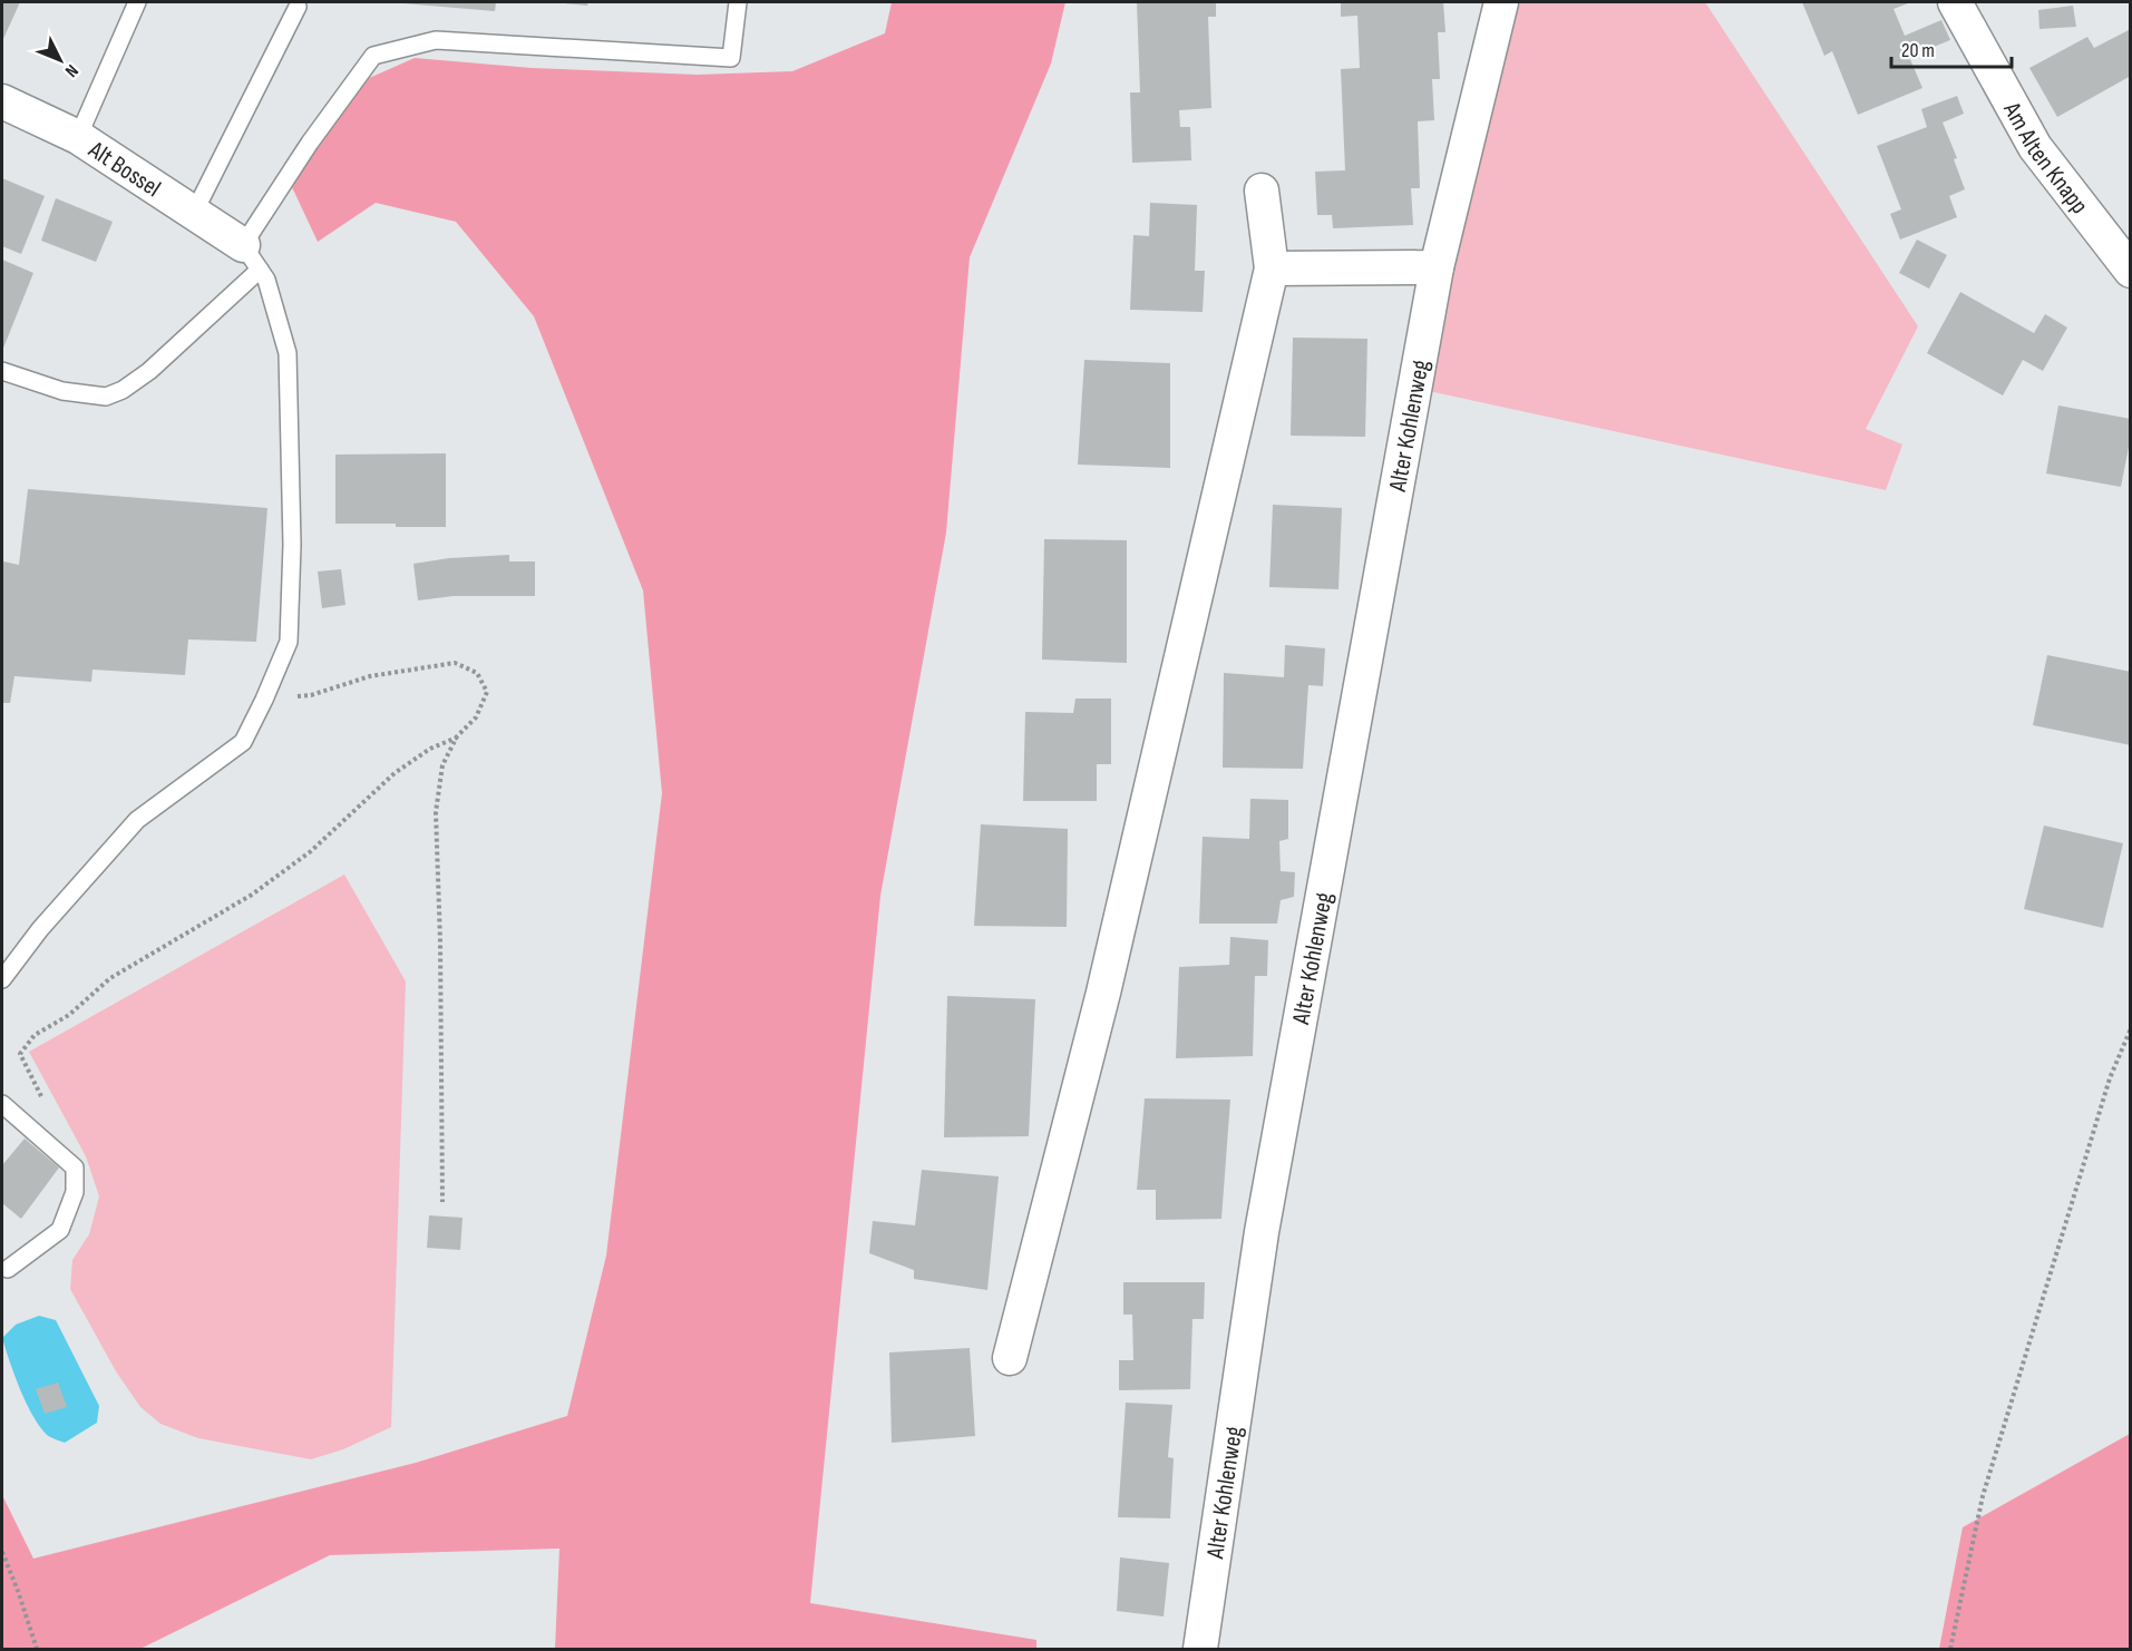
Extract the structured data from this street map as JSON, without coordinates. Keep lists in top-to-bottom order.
{
  "streets": {
    "street": ["Am Alten Knapp", "Alt Bossel", "Alter Kohlenweg"]
  },
  "scale_bar": "20 m",
  "north": "bottom right"
}
